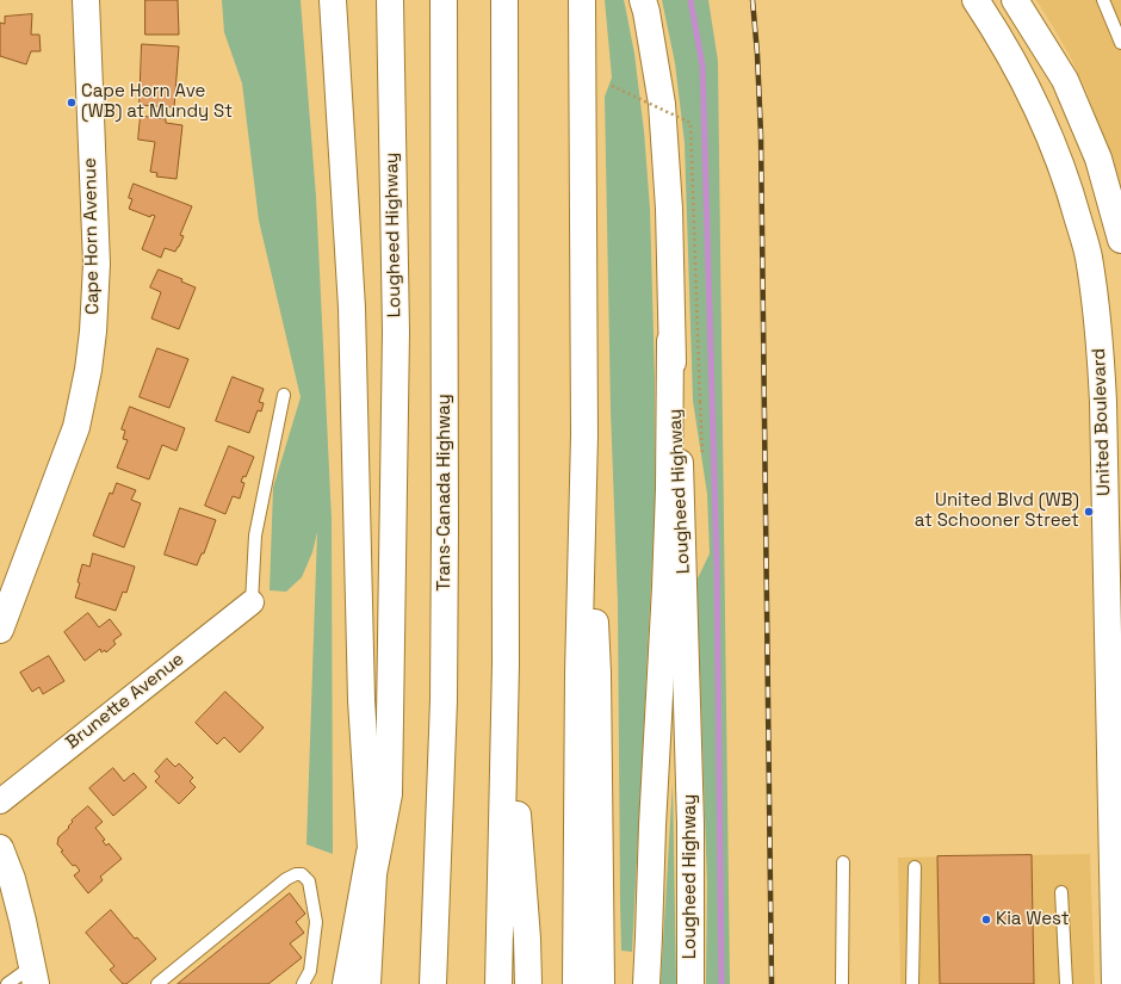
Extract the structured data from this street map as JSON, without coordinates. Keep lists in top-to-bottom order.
{
  "streets": {
    "main road": [
      "Lougheed Highway",
      "Cape Horn Avenue",
      "United Boulevard",
      "Trans-Canada Highway"
    ],
    "street": ["Brunette Avenue"]
  },
  "places": ["Cape Horn Ave (WB) at Mundy St", "United Blvd (WB) at Schooner Street", "Kia West"]
}
